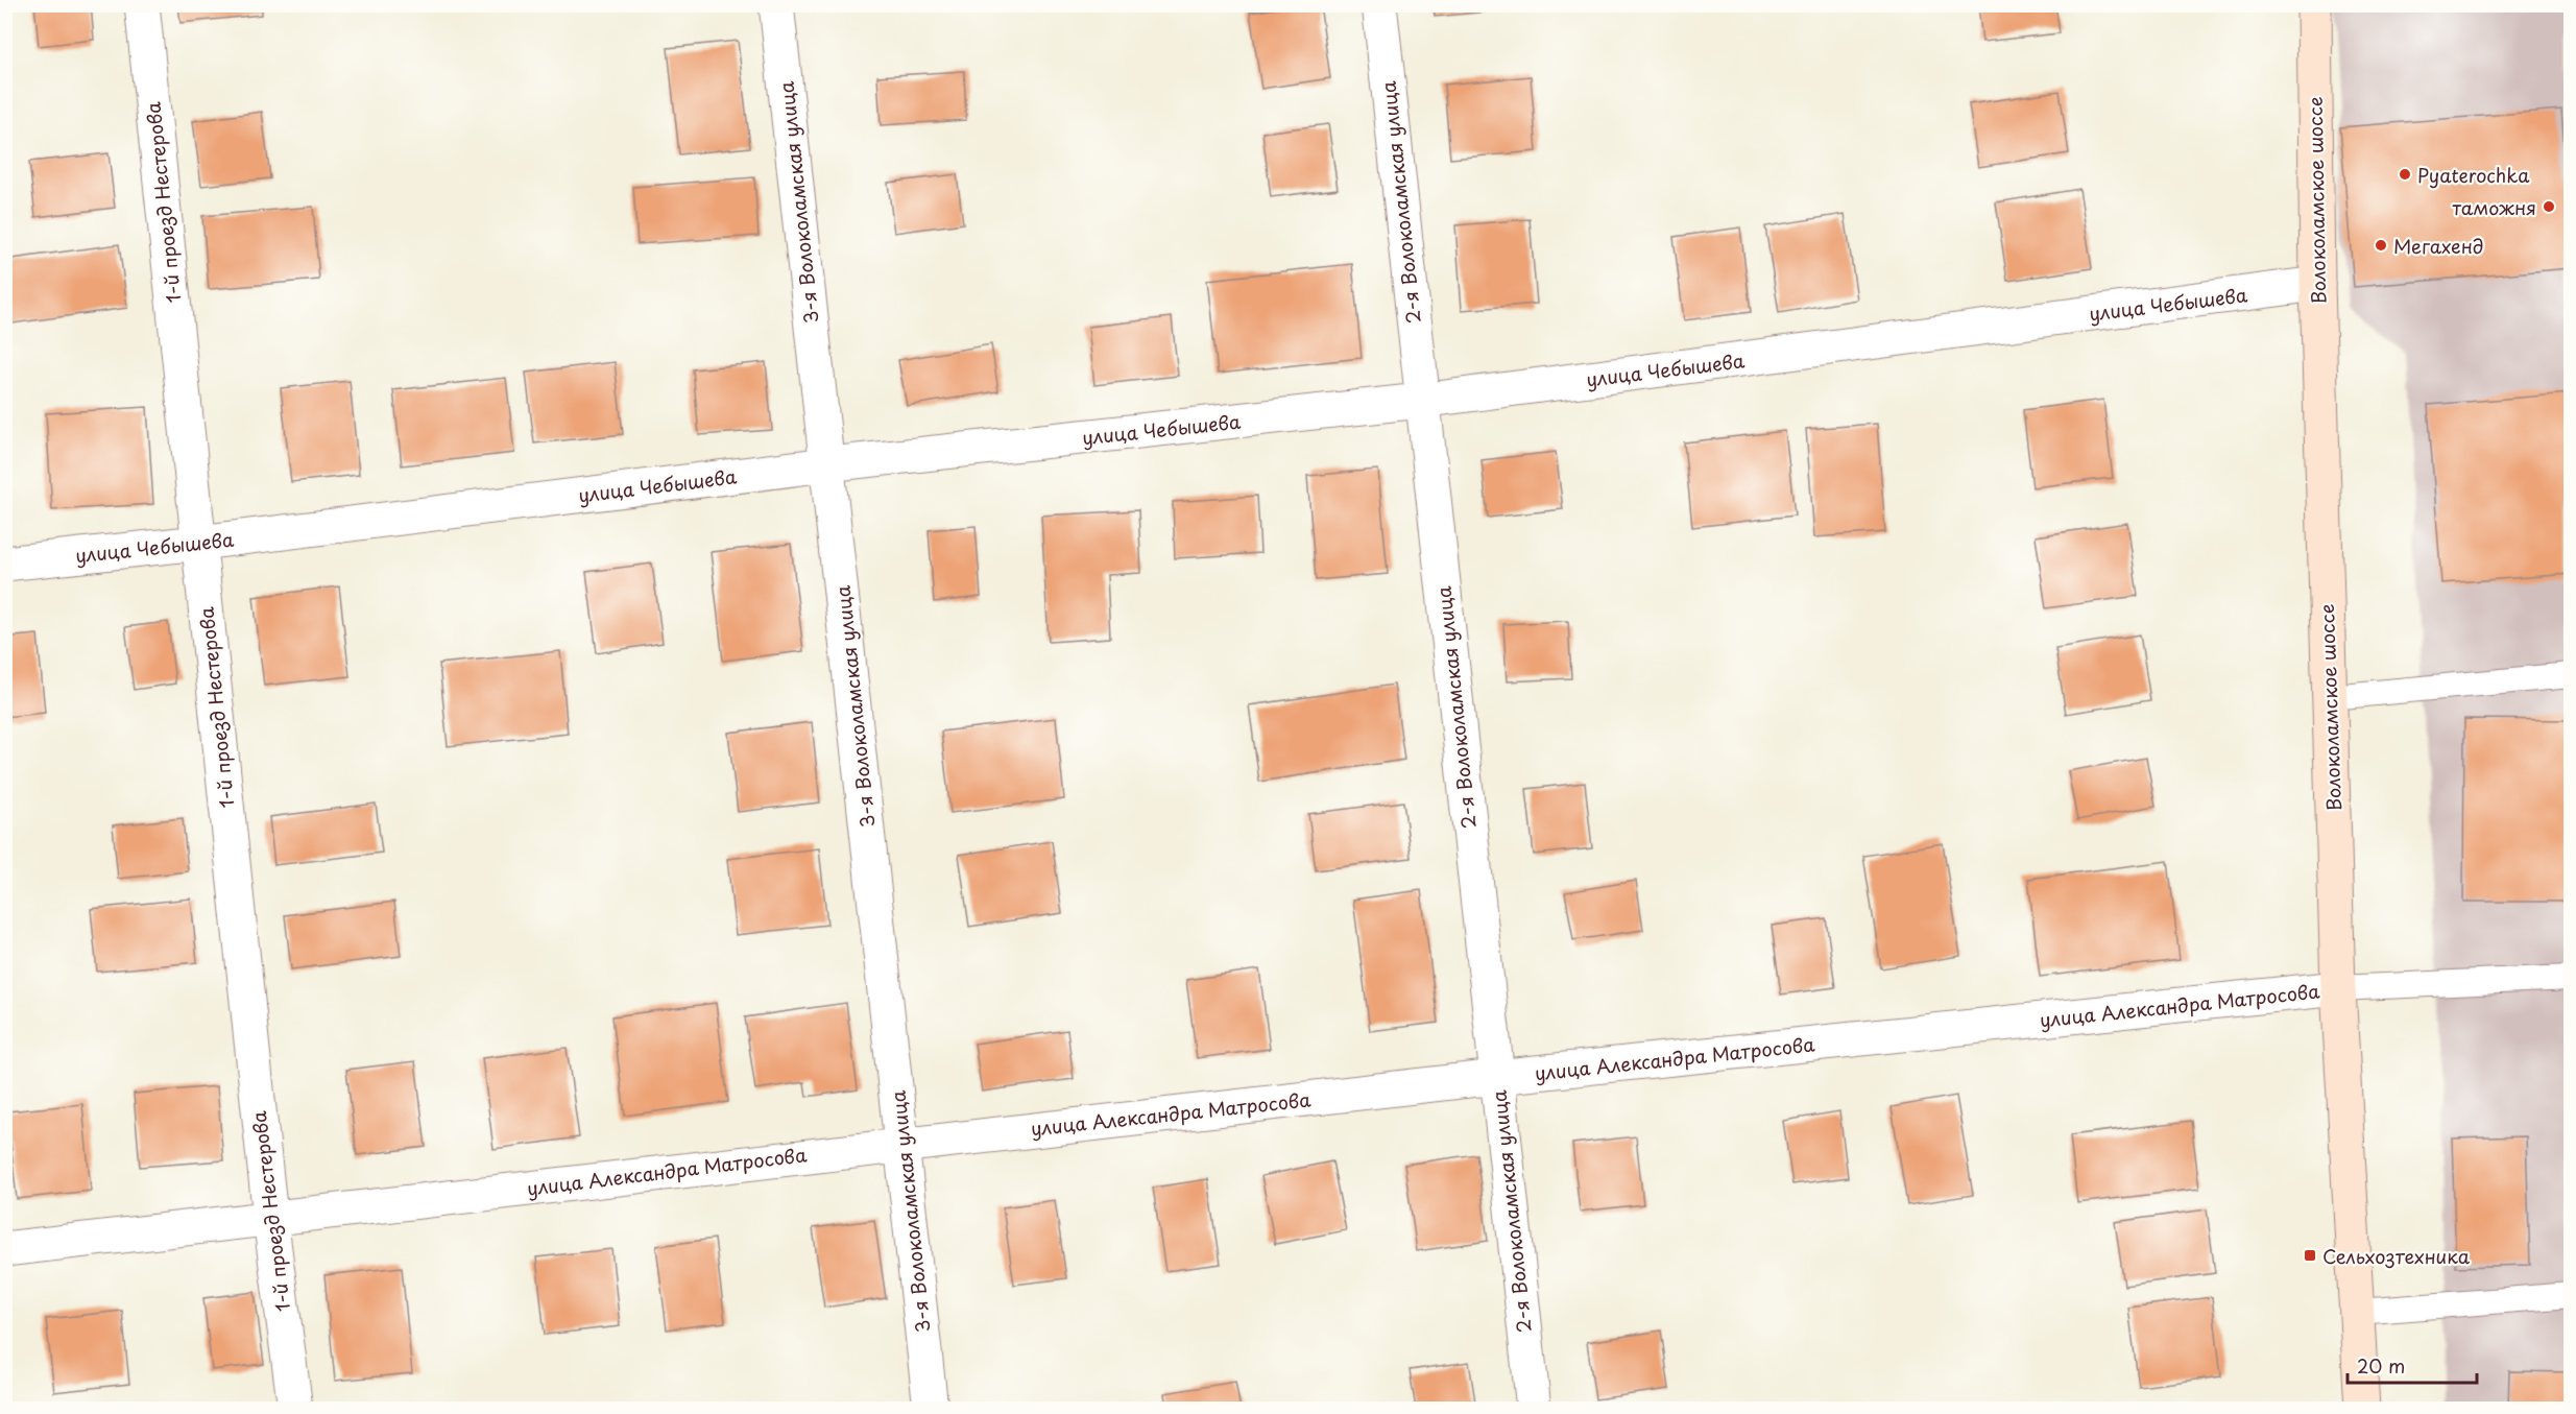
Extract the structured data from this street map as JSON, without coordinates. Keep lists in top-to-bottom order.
{
  "streets": {
    "main road": ["Волоколамское шоссе"],
    "street": [
      "1-й проезд Нестерова",
      "3-я Волоколамская улица",
      "2-я Волоколамская улица",
      "улица Чебышева",
      "улица Александра Матросова"
    ]
  },
  "crossings": [
    ["Волоколамское шоссе", "улица Чебышева"],
    ["Волоколамское шоссе", "улица Александра Матросова"],
    ["1-й проезд Нестерова", "улица Чебышева"],
    ["1-й проезд Нестерова", "улица Александра Матросова"],
    ["3-я Волоколамская улица", "улица Чебышева"],
    ["3-я Волоколамская улица", "улица Александра Матросова"],
    ["2-я Волоколамская улица", "улица Чебышева"],
    ["2-я Волоколамская улица", "улица Александра Матросова"]
  ],
  "places": {
    "other": ["Pyaterochka", "таможня", "Мегахенд"],
    "transit": ["Сельхозтехника"]
  },
  "scale_bar": "20 m"
}
